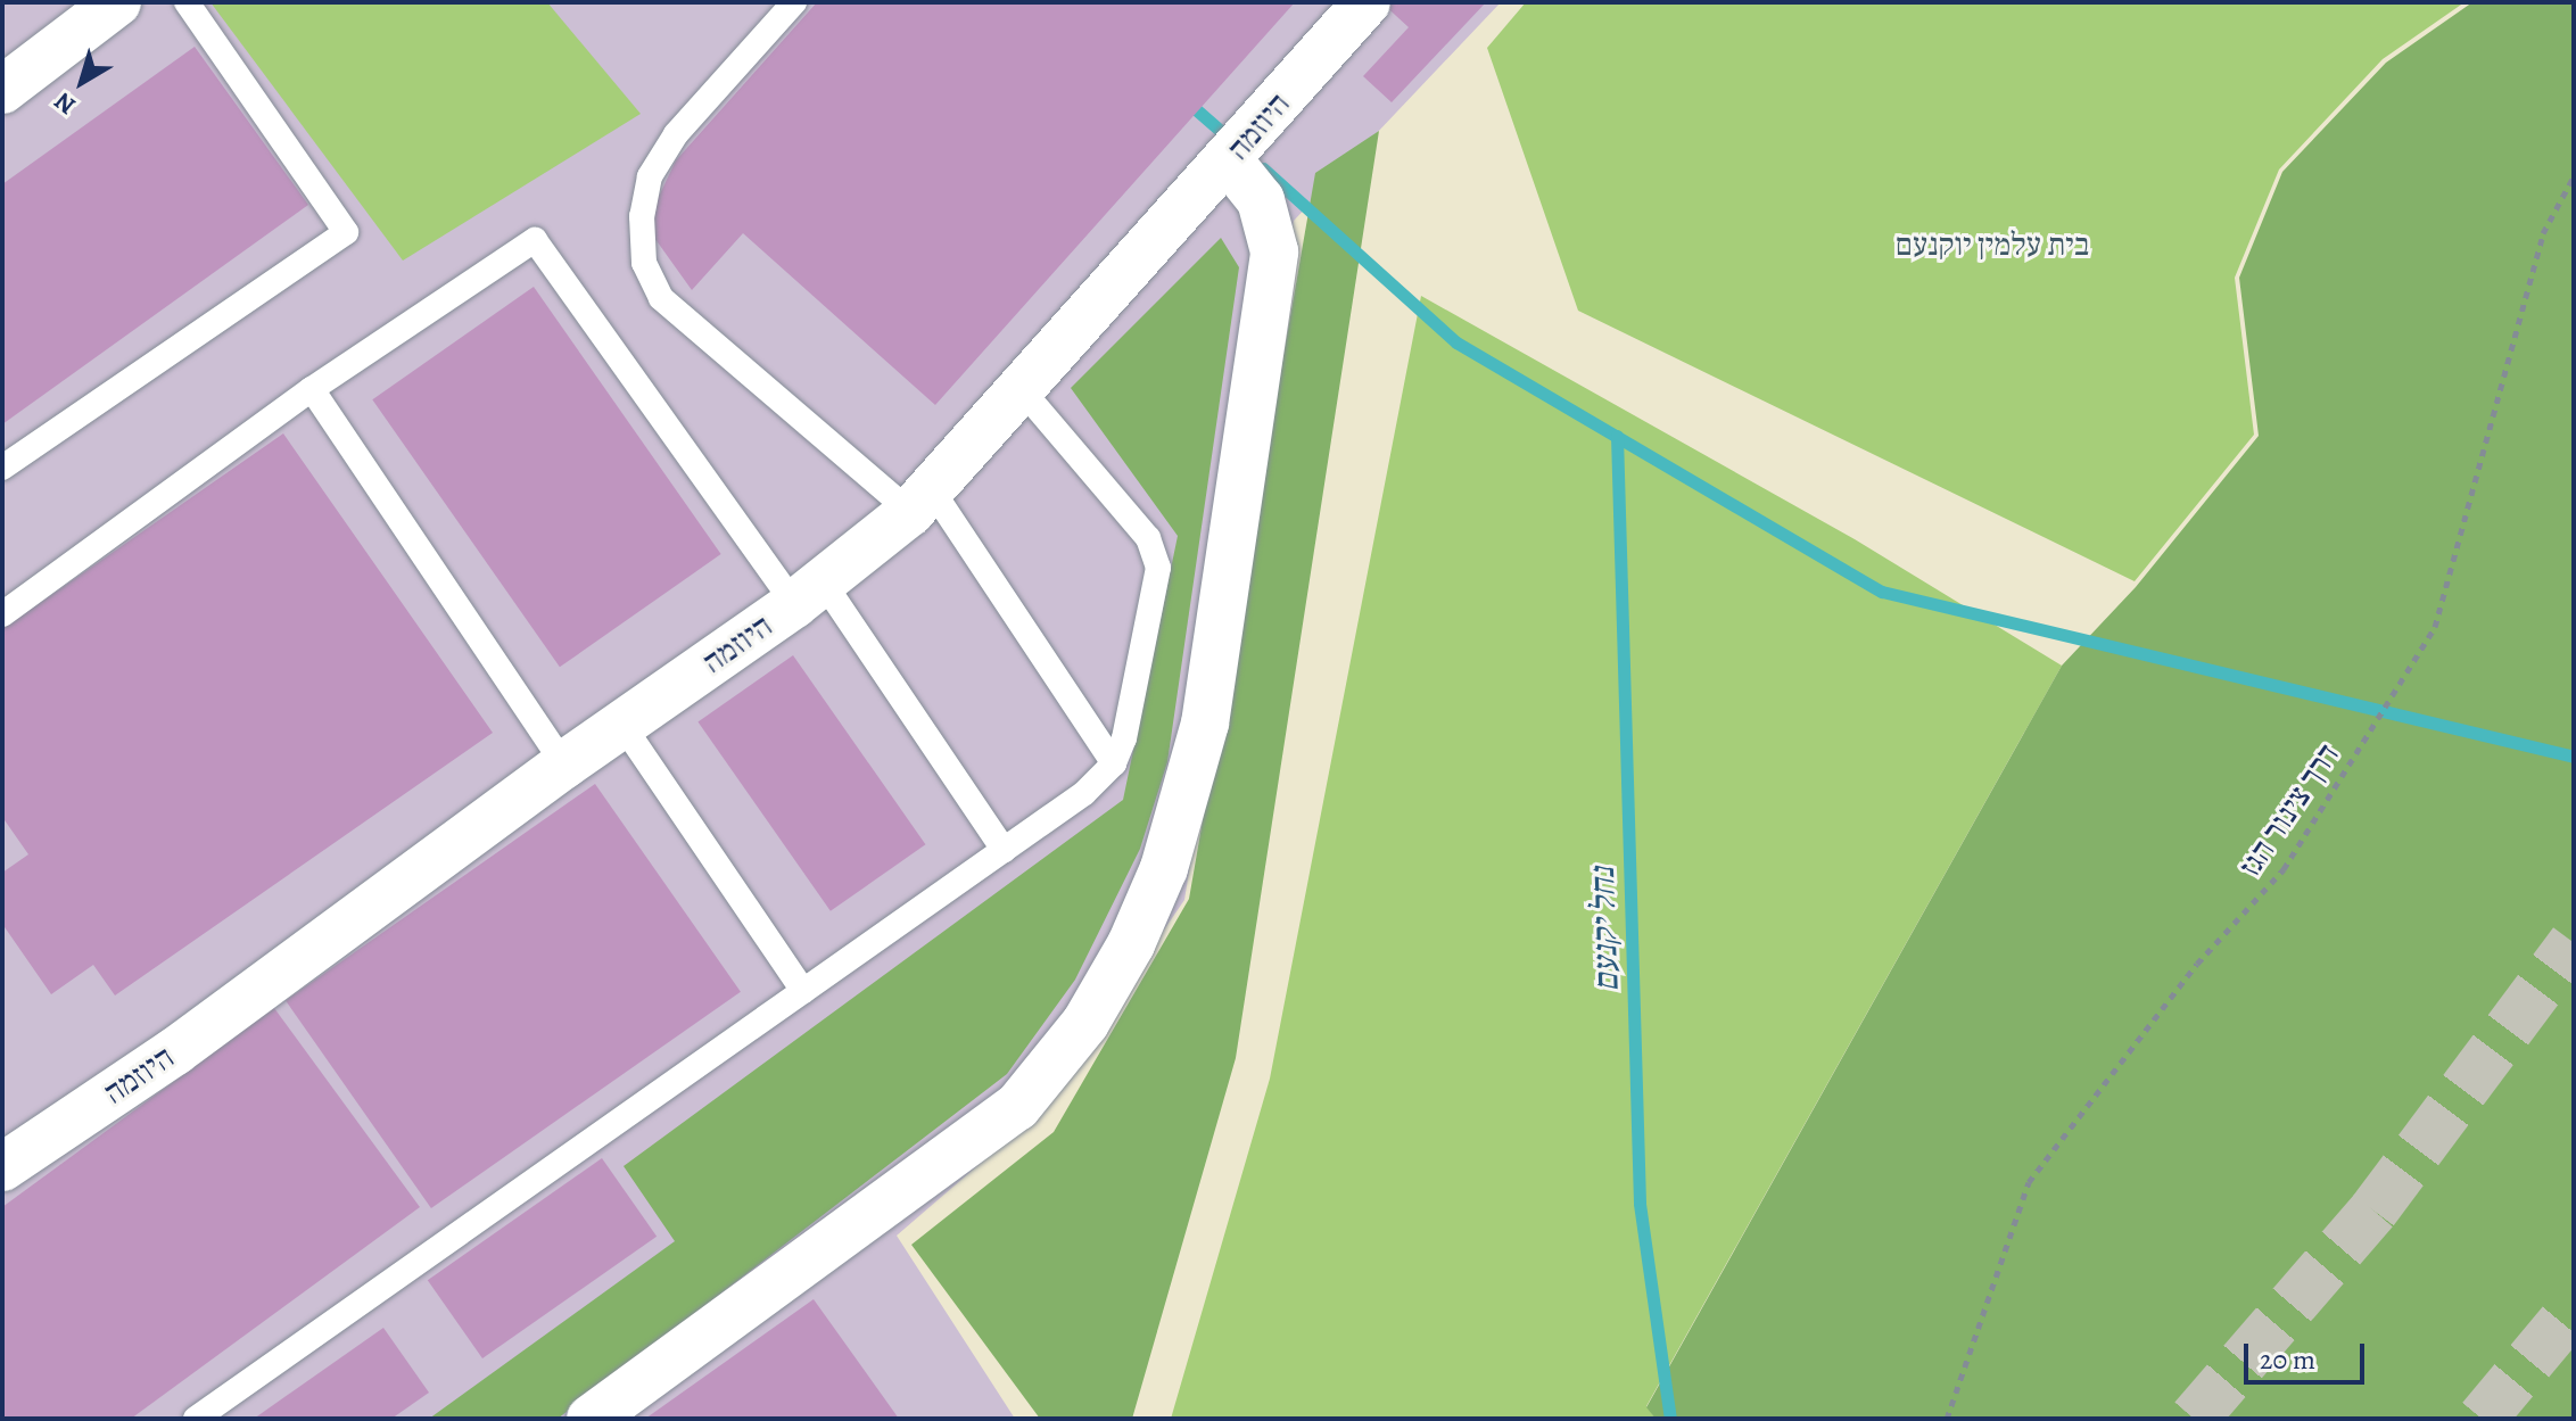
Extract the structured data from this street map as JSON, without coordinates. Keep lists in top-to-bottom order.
{
  "streets": {
    "street": ["היוזמה"],
    "path": ["דרך צינור הגז"]
  },
  "water": ["נחל יקנעם"],
  "parks": ["בית עלמין יוקנעם"],
  "scale_bar": "20 m",
  "north": "bottom left"
}
